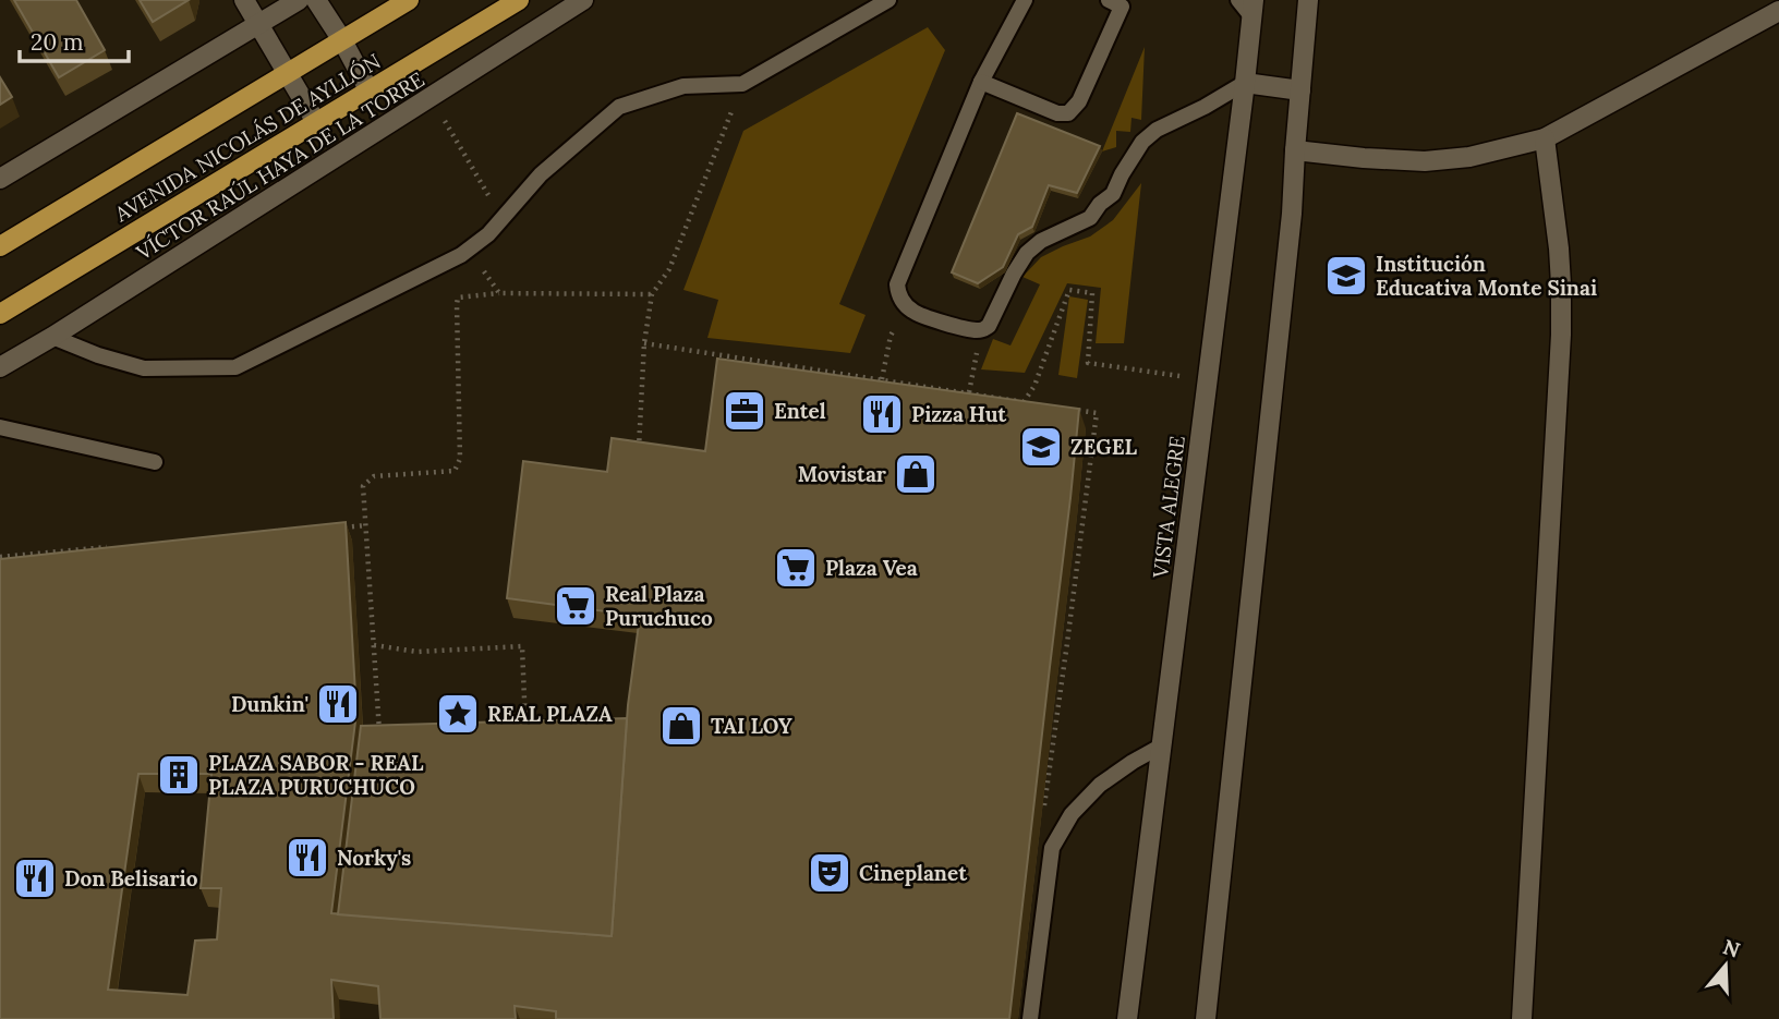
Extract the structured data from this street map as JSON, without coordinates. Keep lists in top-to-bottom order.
{
  "streets": {
    "main road": ["AVENIDA NICOLÁS DE AYLLÓN"],
    "street": ["VÍCTOR RAÚL HAYA DE LA TORRE", "VISTA ALEGRE"]
  },
  "places": {
    "school or university": ["Institución Educativa Monte Sinai", "ZEGEL"],
    "office": ["Entel"],
    "restaurant": [
      "Pizza Hut",
      "Dunkin'",
      "Norky's",
      "Don Belisario"
    ],
    "shop": ["Movistar", "TAI LOY"],
    "supermarket": ["Plaza Vea", "Real Plaza Puruchuco"],
    "place": ["REAL PLAZA"],
    "building": ["PLAZA SABOR - REAL PLAZA PURUCHUCO"],
    "theatre": ["Cineplanet"]
  },
  "scale_bar": "20 m",
  "north": "top"
}
